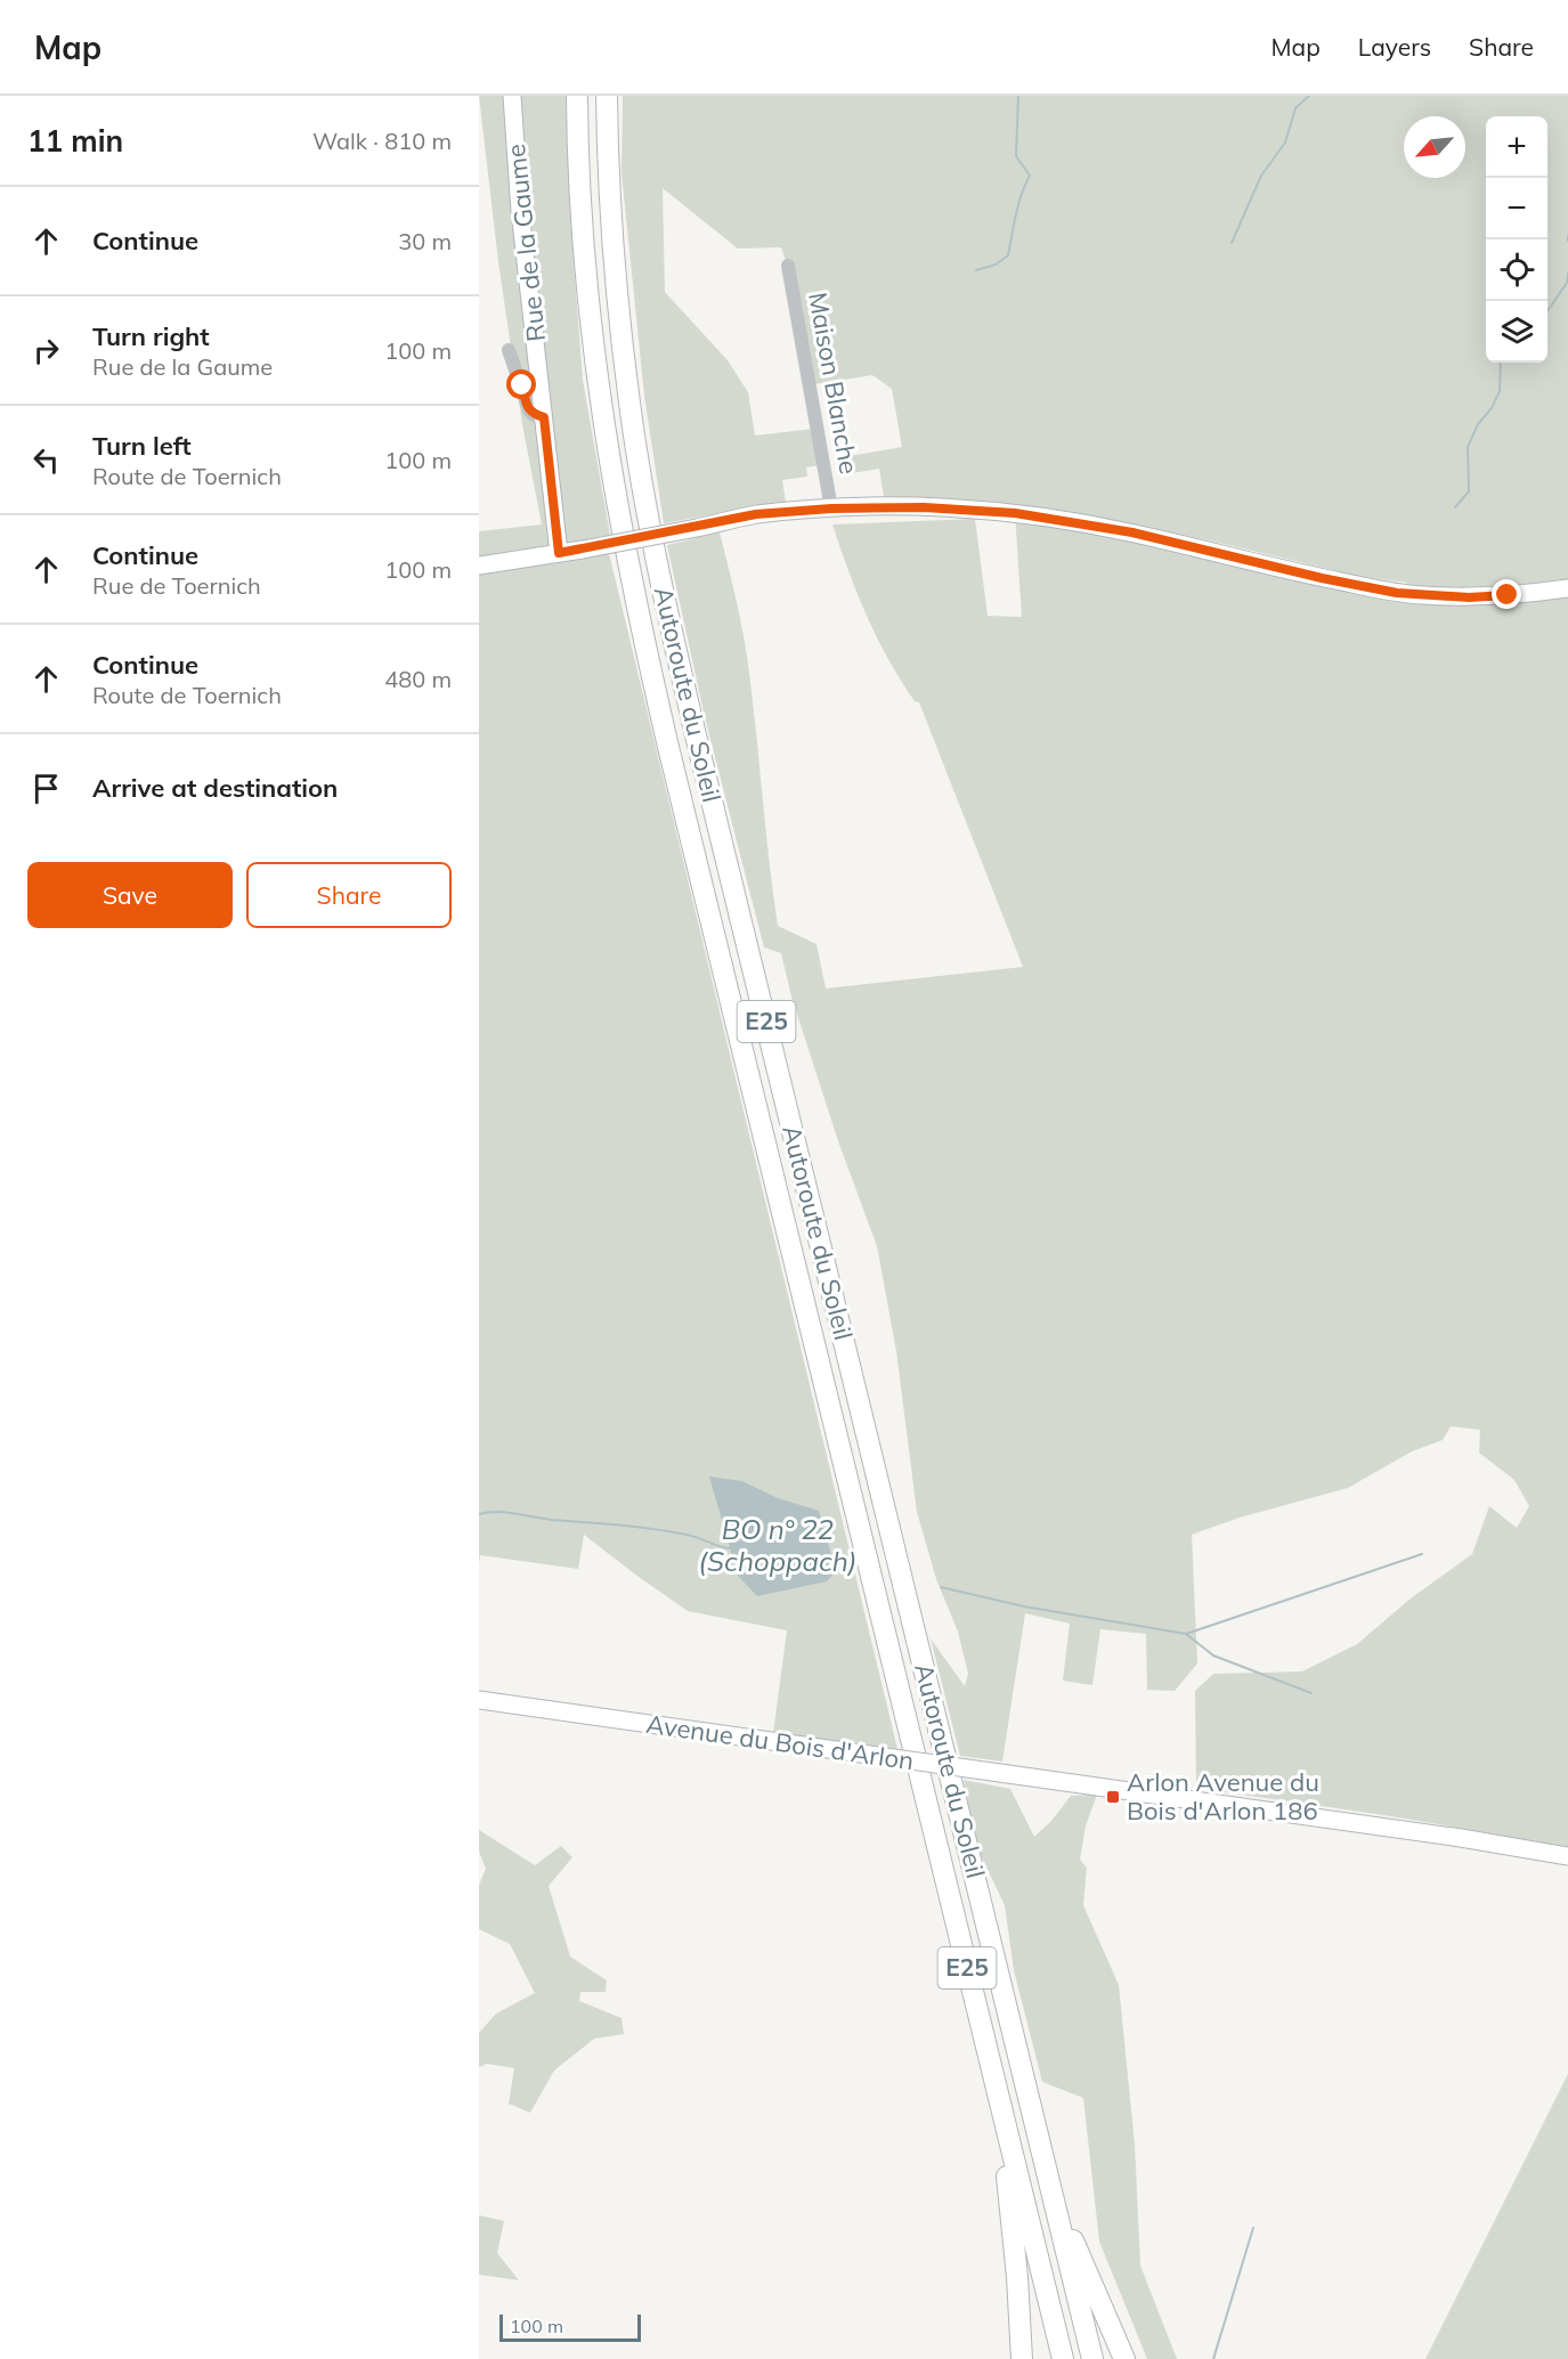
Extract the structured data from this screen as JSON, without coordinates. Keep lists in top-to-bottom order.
{
  "streets": {
    "highway": ["Autoroute du Soleil", "E25"],
    "main road": ["Rue de la Gaume", "Avenue du Bois d'Arlon"],
    "street": ["Maison Blanche"]
  },
  "water": ["BO n° 22 (Schoppach)"],
  "places": {
    "transit": ["Arlon Avenue du Bois d'Arlon 186"]
  },
  "scale_bar": "100 m",
  "north": "bottom left",
  "page": {
    "header": "Map",
    "nav": ["Map", "Layers", "Share"],
    "heading": ["11 min", "Walk · 810 m"],
    "map_buttons": ["+", "−"],
    "list": [
      ["Continue", "30 m"],
      ["Turn right", "Rue de la Gaume", "100 m"],
      ["Turn left", "Route de Toernich", "100 m"],
      ["Continue", "Rue de Toernich", "100 m"],
      ["Continue", "Route de Toernich", "480 m"],
      "Arrive at destination"
    ],
    "buttons": ["Save", "Share"],
    "scale": "100 m"
  }
}
